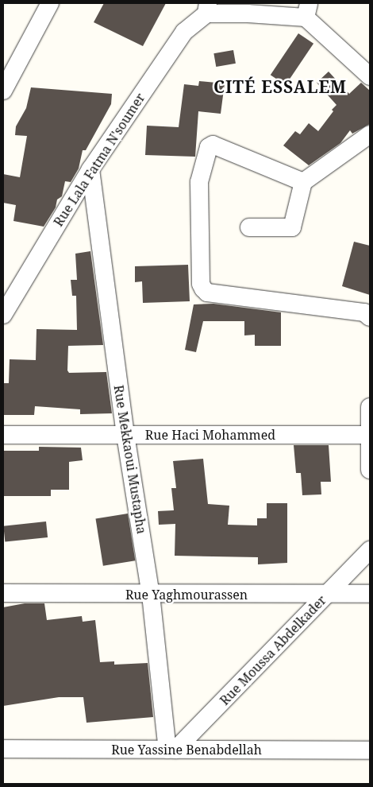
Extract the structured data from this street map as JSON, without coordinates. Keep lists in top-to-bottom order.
{
  "streets": {
    "street": [
      "Rue Lala Fatma N'soumer",
      "Rue Haci Mohammed",
      "Rue Mekkaoui Mustapha",
      "Rue Yaghmourassen",
      "Rue Moussa Abdelkader",
      "Rue Yassine Benabdellah"
    ]
  },
  "crossings": [
    ["Rue Lala Fatma N'soumer", "Rue Mekkaoui Mustapha"],
    ["Rue Haci Mohammed", "Rue Mekkaoui Mustapha"],
    ["Rue Mekkaoui Mustapha", "Rue Yaghmourassen"],
    ["Rue Mekkaoui Mustapha", "Rue Moussa Abdelkader"],
    ["Rue Mekkaoui Mustapha", "Rue Yassine Benabdellah"],
    ["Rue Yaghmourassen", "Rue Moussa Abdelkader"],
    ["Rue Moussa Abdelkader", "Rue Yassine Benabdellah"]
  ],
  "districts": ["CITÉ ESSALEM"]
}
